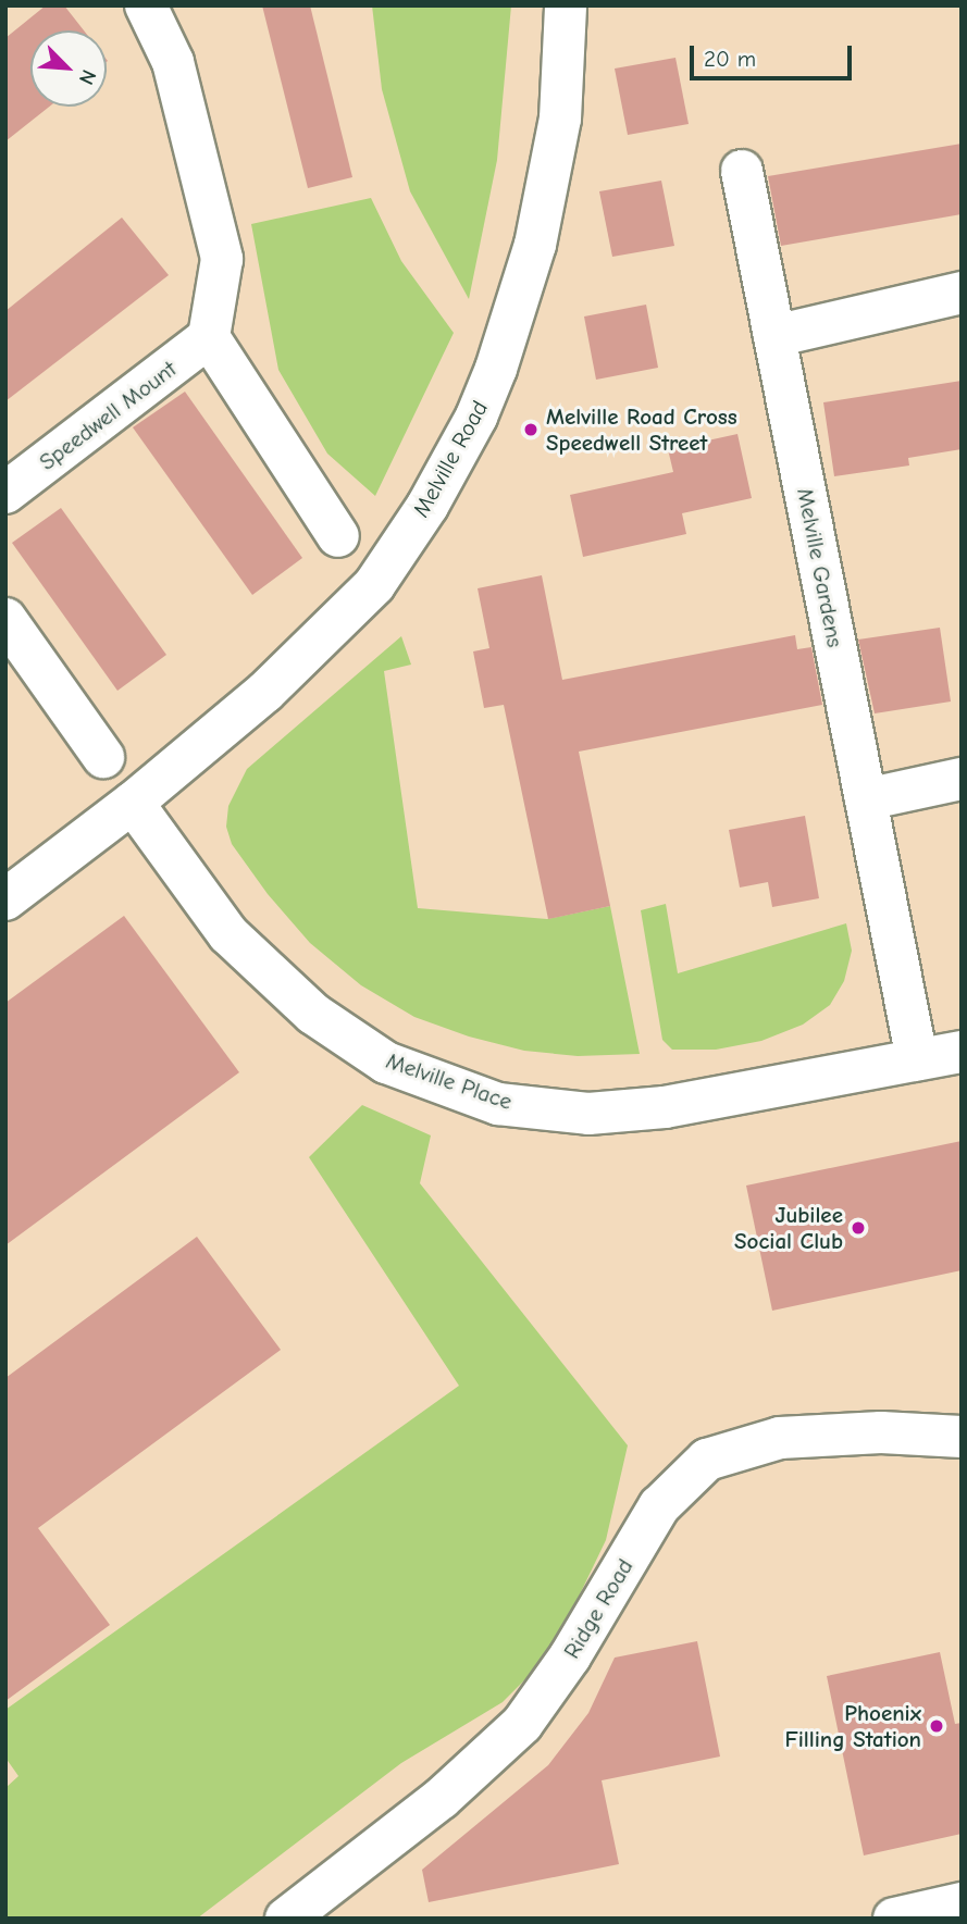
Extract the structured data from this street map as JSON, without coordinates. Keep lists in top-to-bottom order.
{
  "streets": {
    "street": [
      "Speedwell Mount",
      "Melville Road",
      "Melville Gardens",
      "Melville Place",
      "Ridge Road"
    ]
  },
  "crossings": [
    ["Melville Road", "Melville Place"],
    ["Melville Gardens", "Melville Place"]
  ],
  "places": ["Melville Road Cross Speedwell Street", "Jubilee Social Club", "Phoenix Filling Station"],
  "scale_bar": "20 m",
  "north": "bottom right"
}
